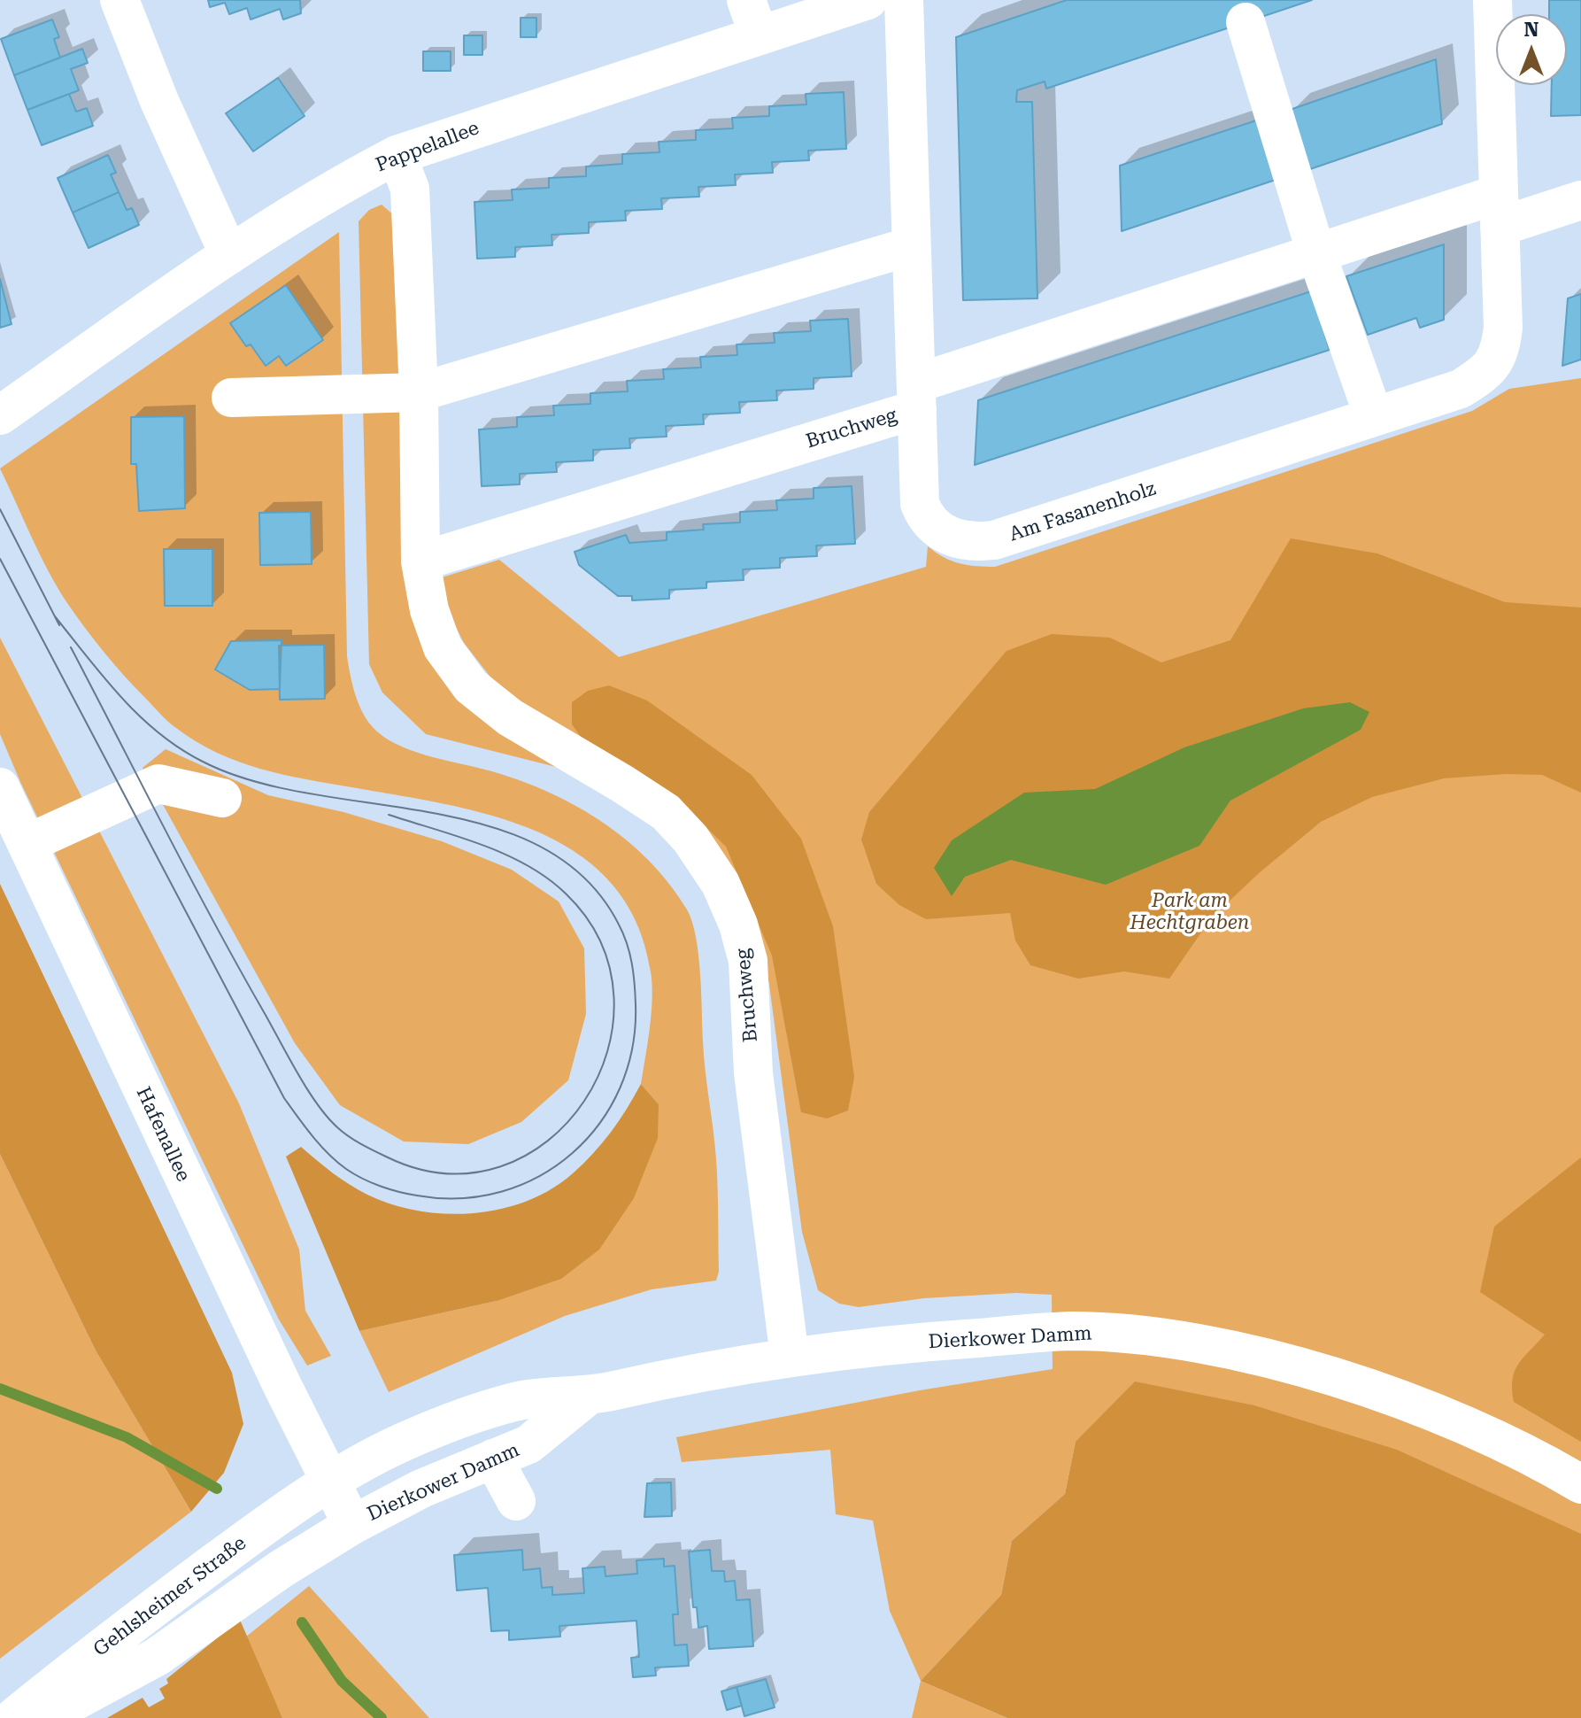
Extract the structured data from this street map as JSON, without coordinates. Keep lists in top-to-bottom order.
{
  "streets": {
    "street": [
      "Pappelallee",
      "Bruchweg",
      "Am Fasanenholz",
      "Hafenallee",
      "Dierkower Damm",
      "Gehlsheimer Straße"
    ]
  },
  "crossings": [
    ["Pappelallee", "Bruchweg"],
    ["Bruchweg", "Am Fasanenholz"],
    ["Bruchweg", "Dierkower Damm"],
    ["Hafenallee", "Dierkower Damm"],
    ["Hafenallee", "Gehlsheimer Straße"],
    ["Dierkower Damm", "Gehlsheimer Straße"]
  ],
  "parks": ["Park am Hechtgraben"],
  "north": "top"
}
